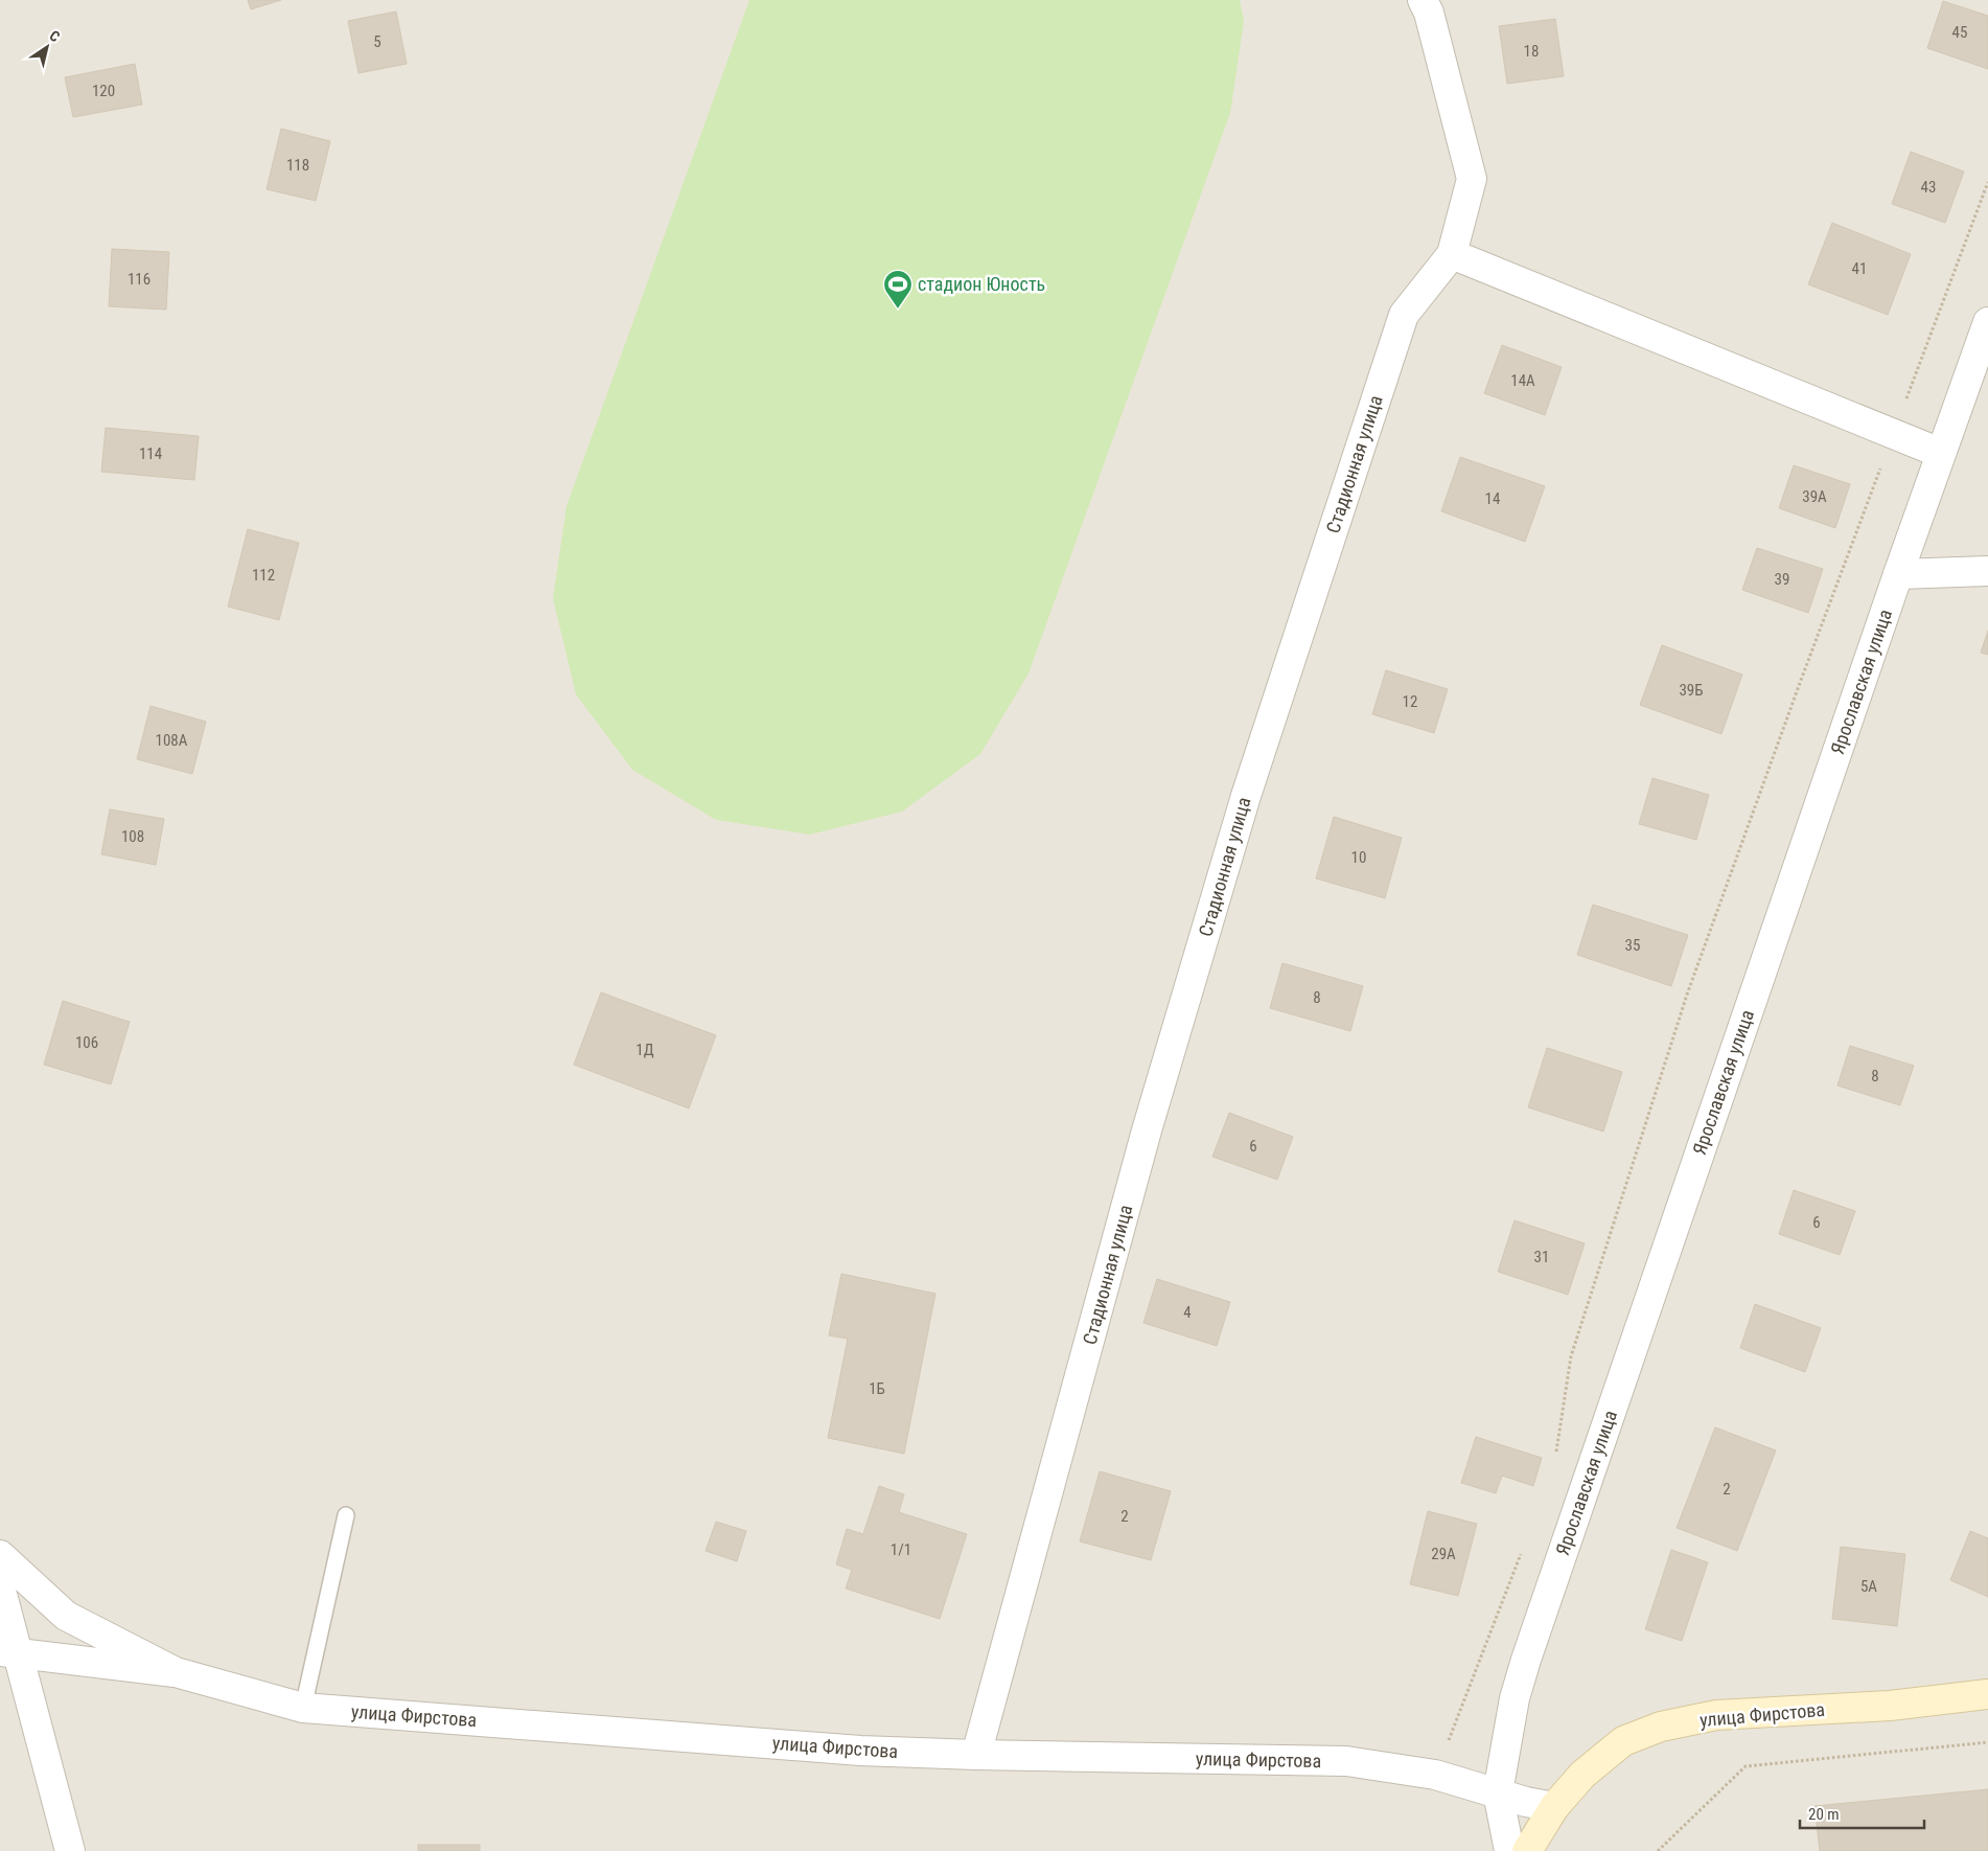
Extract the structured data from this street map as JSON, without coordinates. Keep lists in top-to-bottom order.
{
  "streets": {
    "main road": ["улица Фирстова"],
    "street": ["Стадионная улица", "Ярославская улица"]
  },
  "crossings": [
    ["Стадионная улица", "улица Фирстова"],
    ["Ярославская улица", "улица Фирстова"]
  ],
  "places": {
    "sports": ["стадион Юность"]
  },
  "house_numbers": [
    "45",
    "5",
    "18",
    "120",
    "118",
    "43",
    "41",
    "116",
    "14А",
    "114",
    "39А",
    "14",
    "112",
    "39",
    "39Б",
    "12",
    "108А",
    "108",
    "10",
    "35",
    "8",
    "106",
    "1Д",
    "8",
    "6",
    "6",
    "31",
    "4",
    "1Б",
    "2",
    "2",
    "1/1",
    "29А",
    "5А"
  ],
  "scale_bar": "20 m",
  "north": "top right"
}
